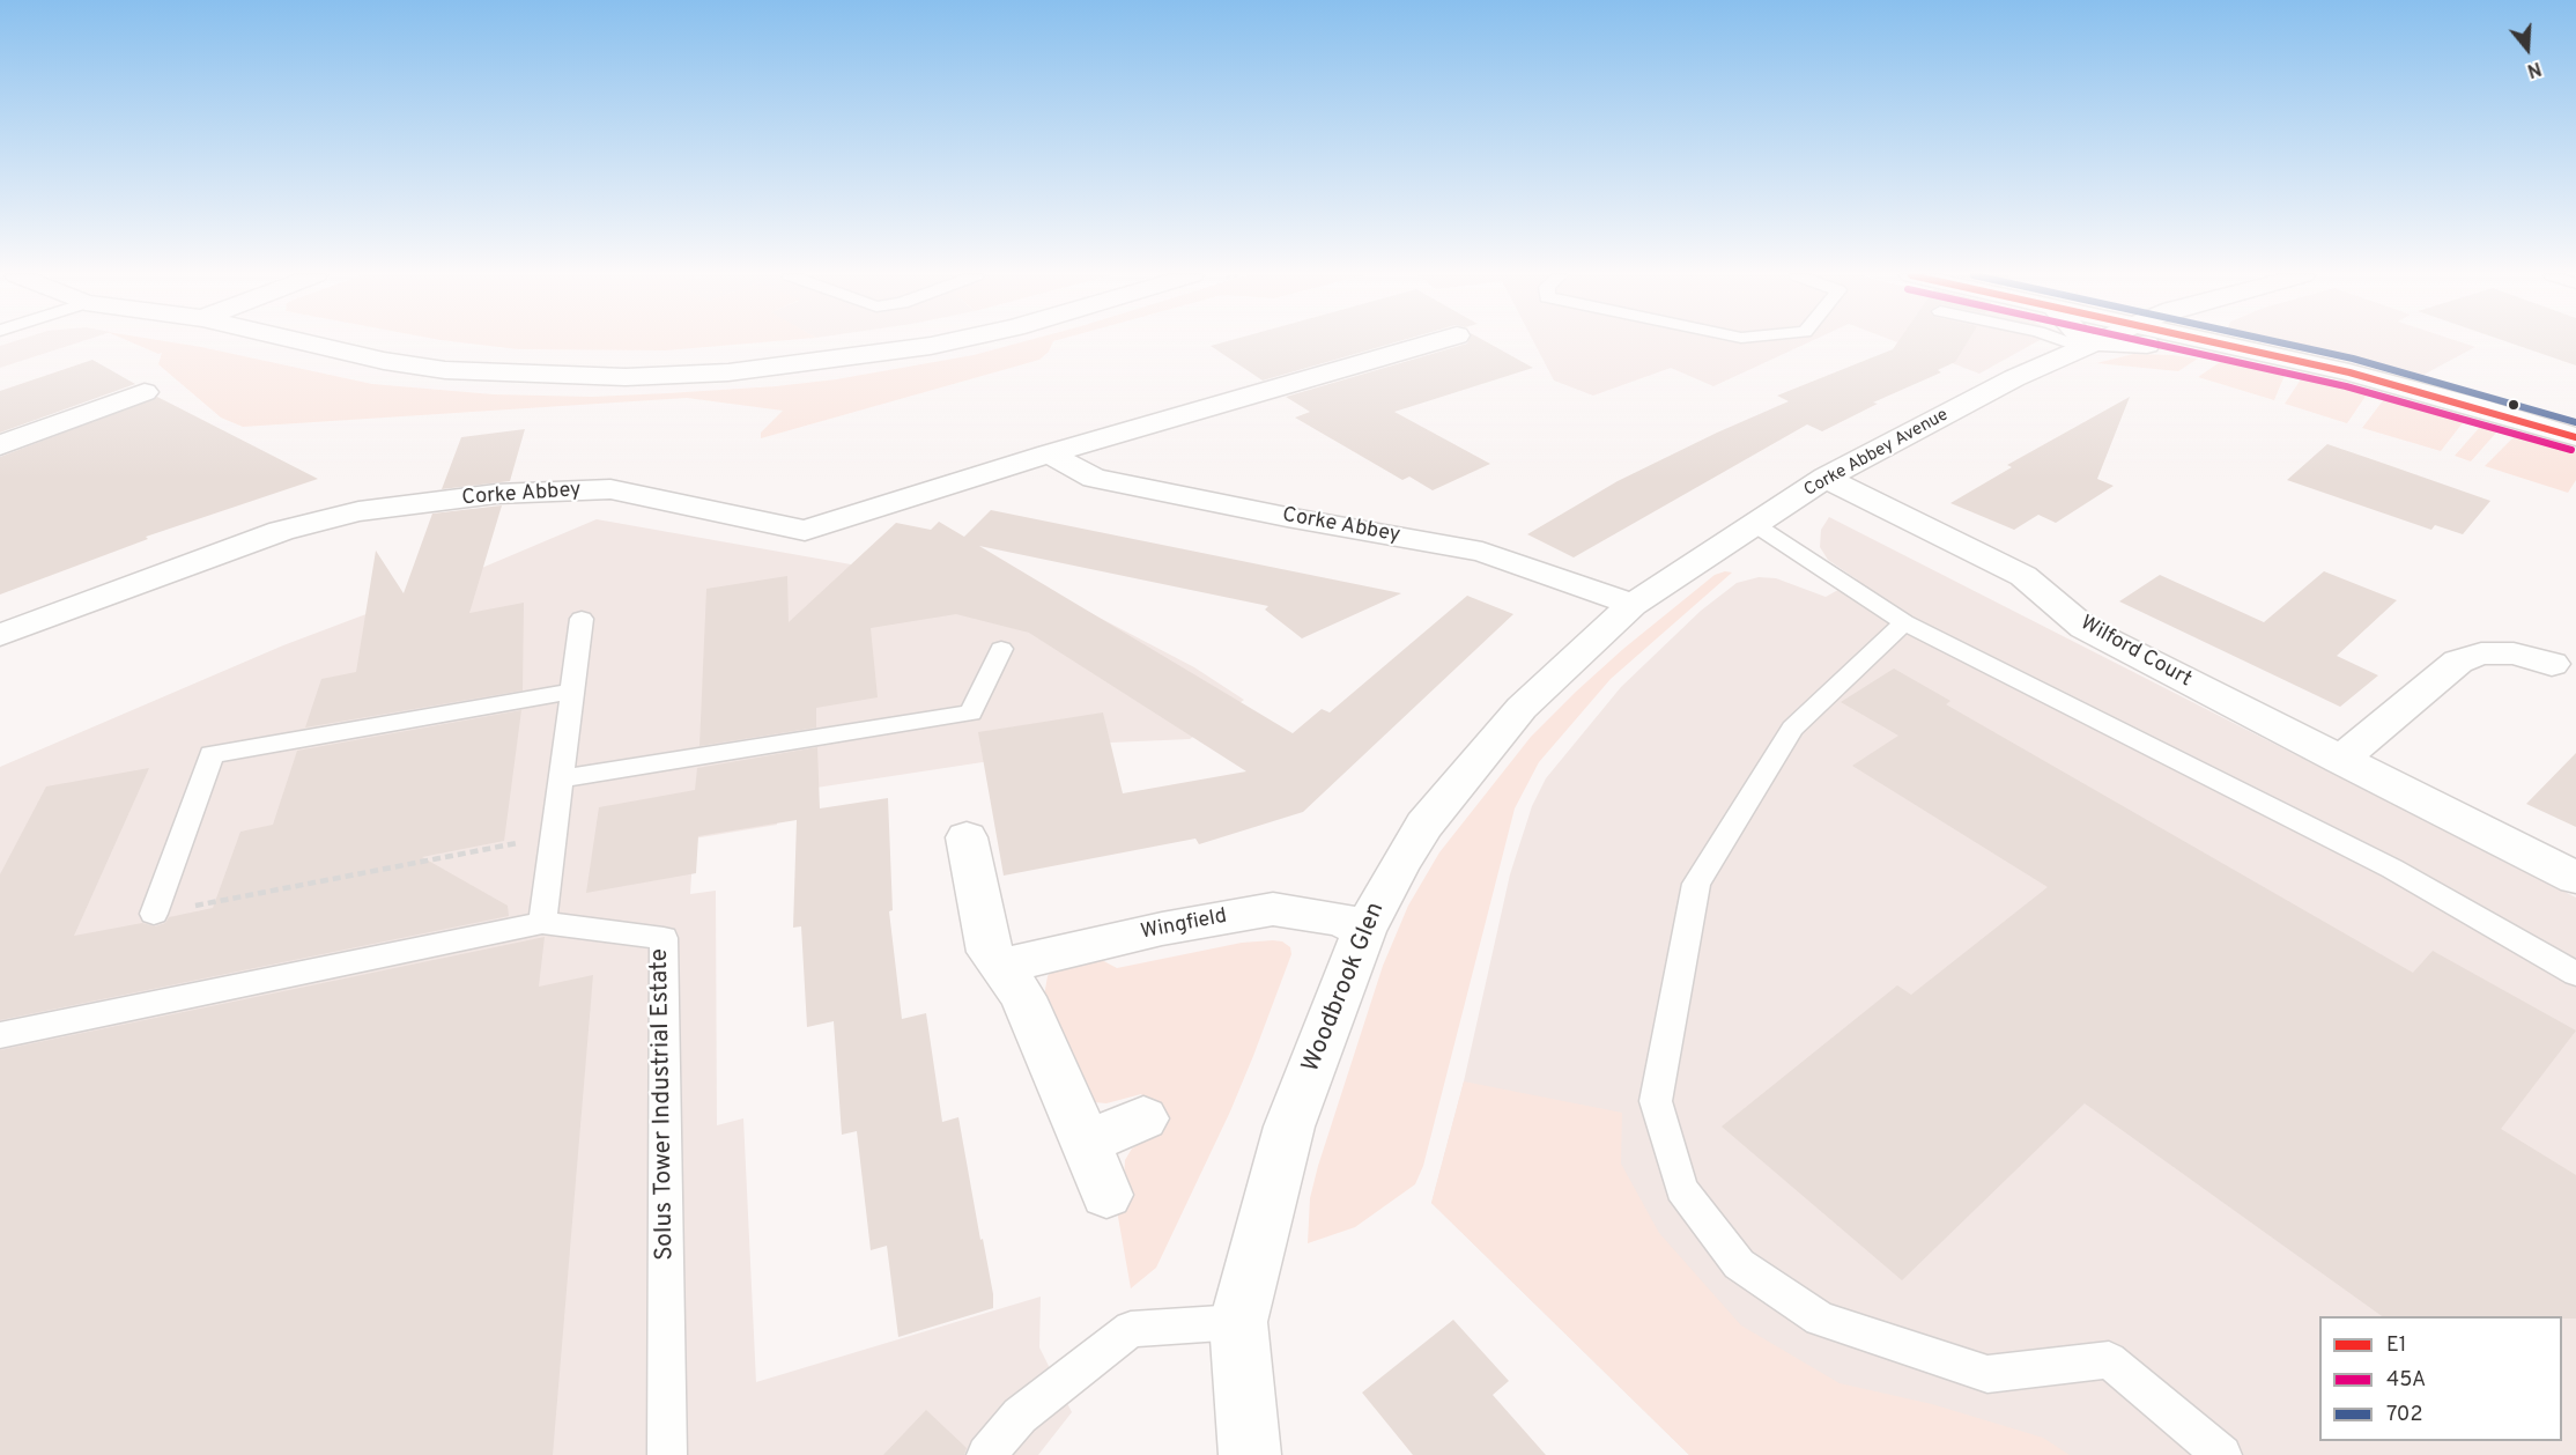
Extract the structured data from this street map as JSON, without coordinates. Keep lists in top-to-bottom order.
{
  "streets": {
    "street": [
      "Corke Abbey Avenue",
      "Corke Abbey",
      "Wilford Court",
      "Wingfield",
      "Woodbrook Glen"
    ],
    "lane": ["Solus Tower Industrial Estate"]
  },
  "crossings": [
    ["Corke Abbey Avenue", "Corke Abbey"],
    ["Corke Abbey Avenue", "Wilford Court"],
    ["Corke Abbey Avenue", "Woodbrook Glen"],
    ["Corke Abbey", "Woodbrook Glen"],
    ["Wingfield", "Woodbrook Glen"]
  ],
  "lines": ["transit line E1", "transit line 45A", "transit line 702"],
  "legend": ["E1", "45A", "702"],
  "north": "bottom"
}
